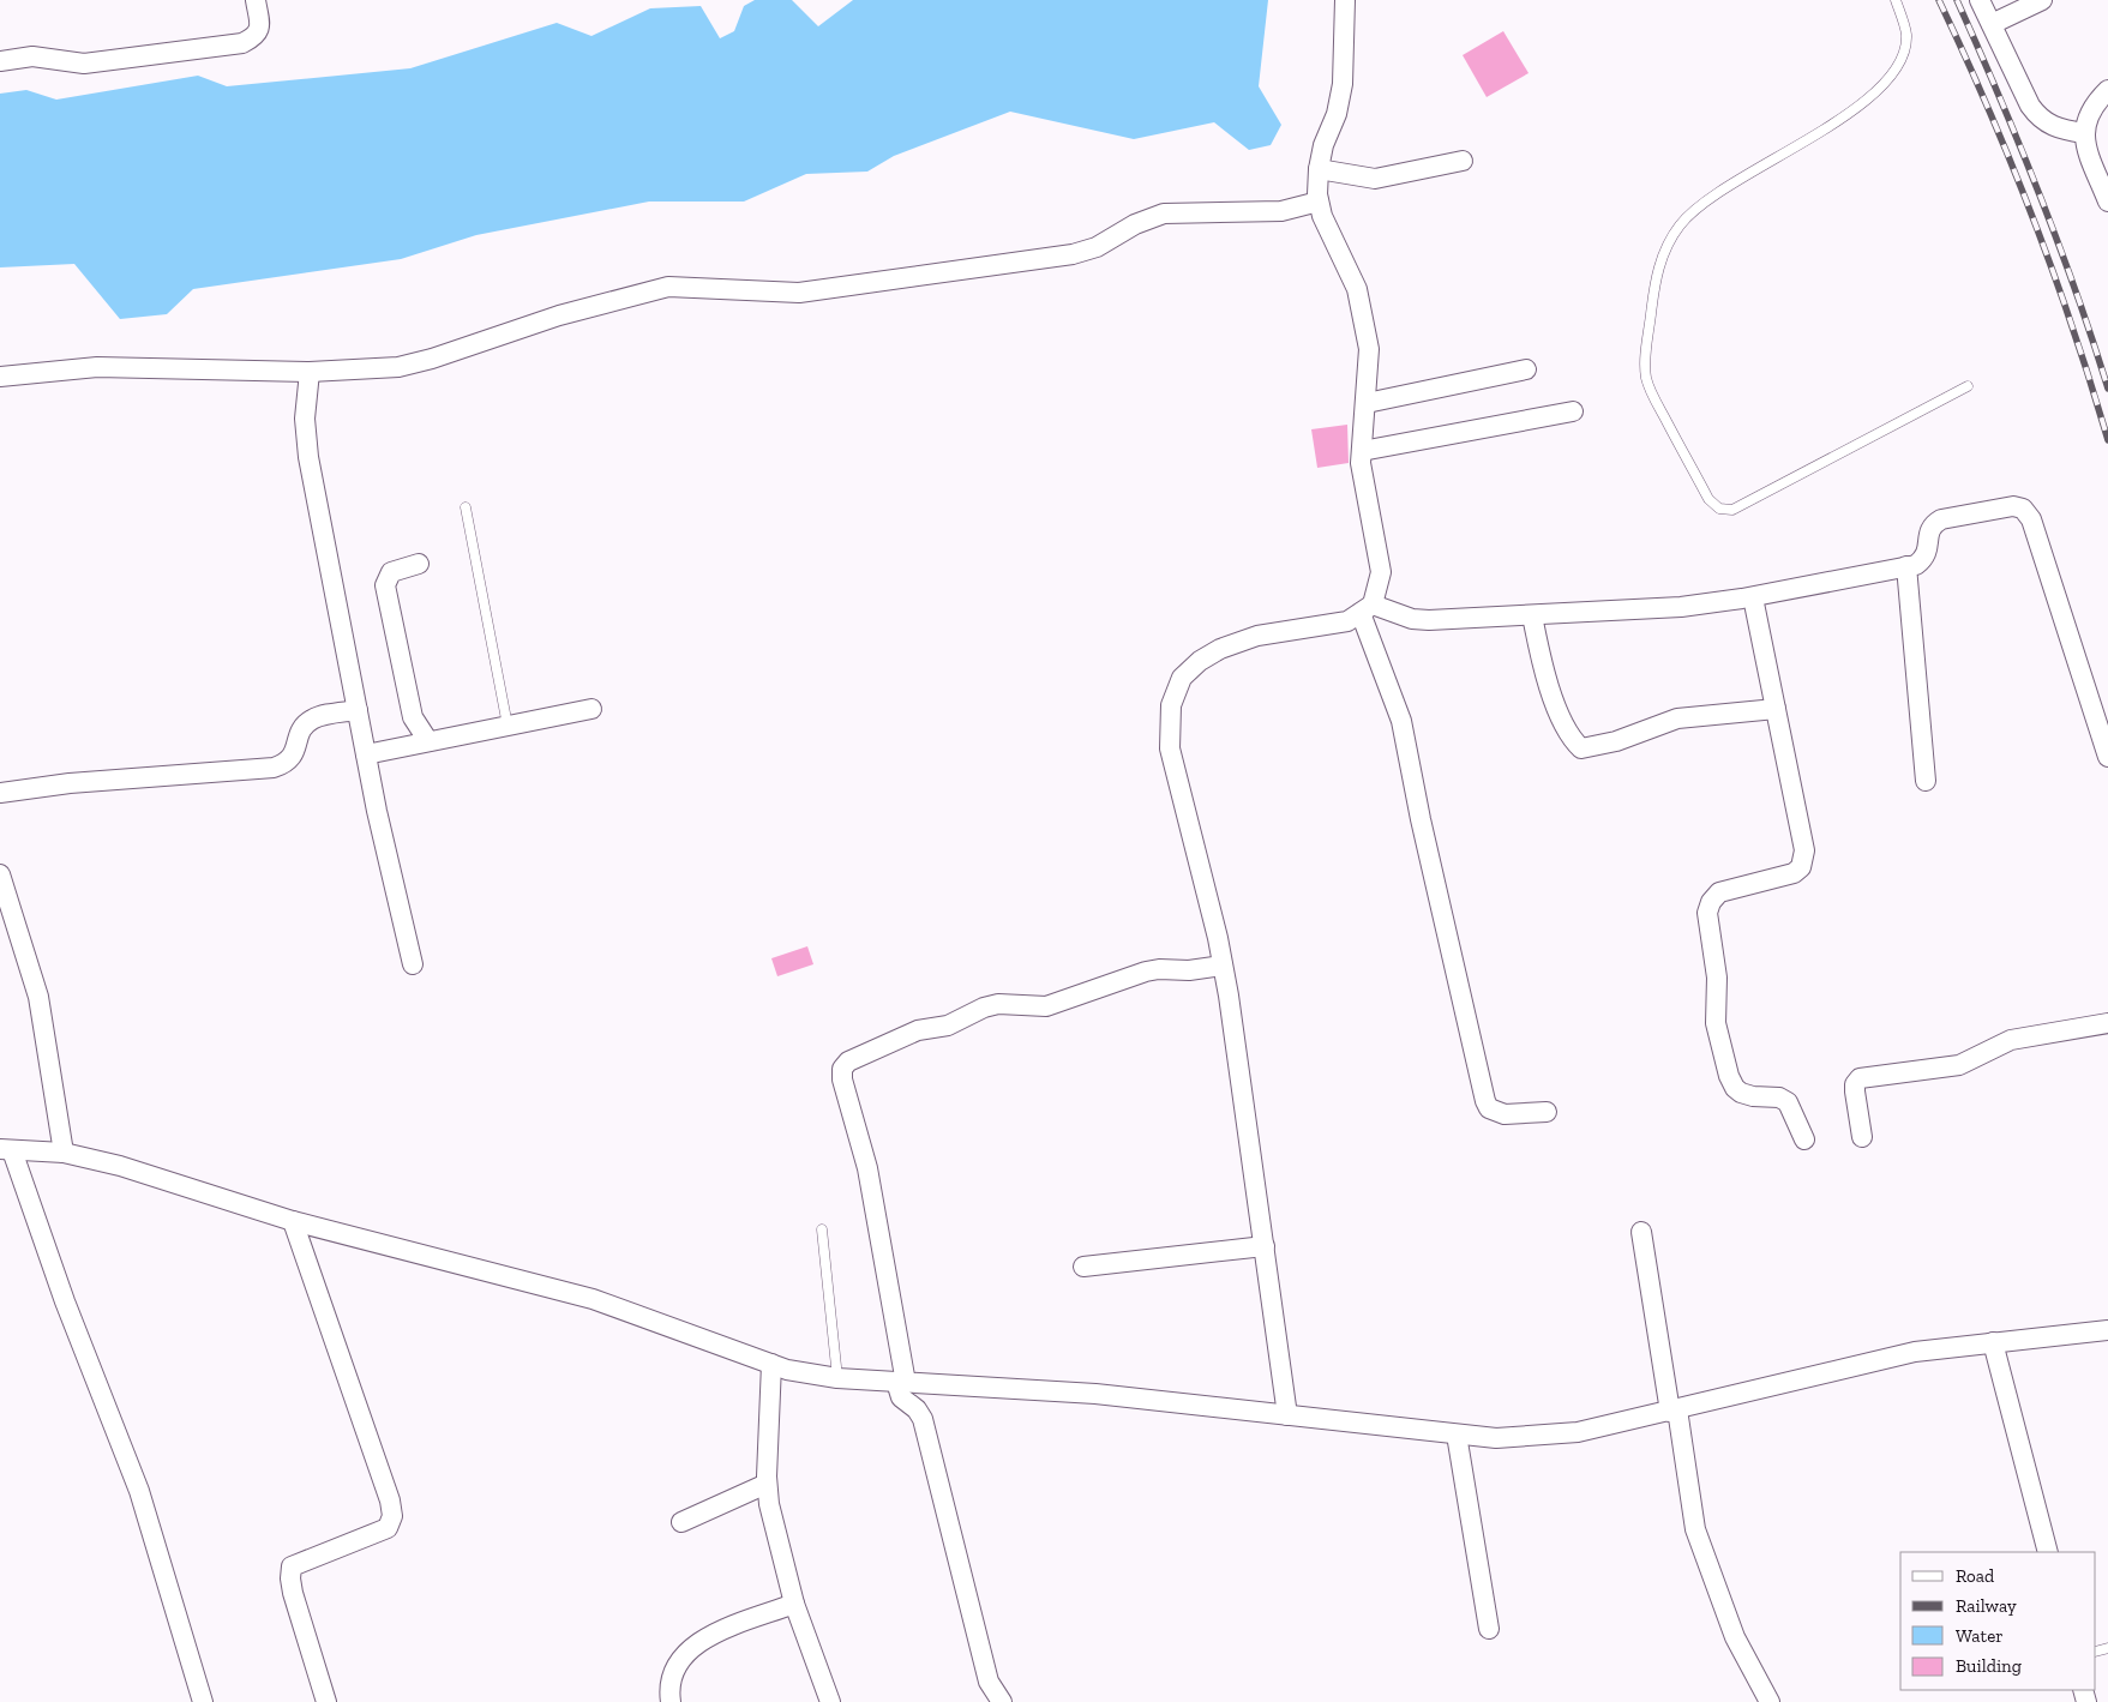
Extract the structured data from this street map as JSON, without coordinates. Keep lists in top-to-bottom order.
{
  "legend": [
    "Road",
    "Railway",
    "Water",
    "Building"
  ]
}
